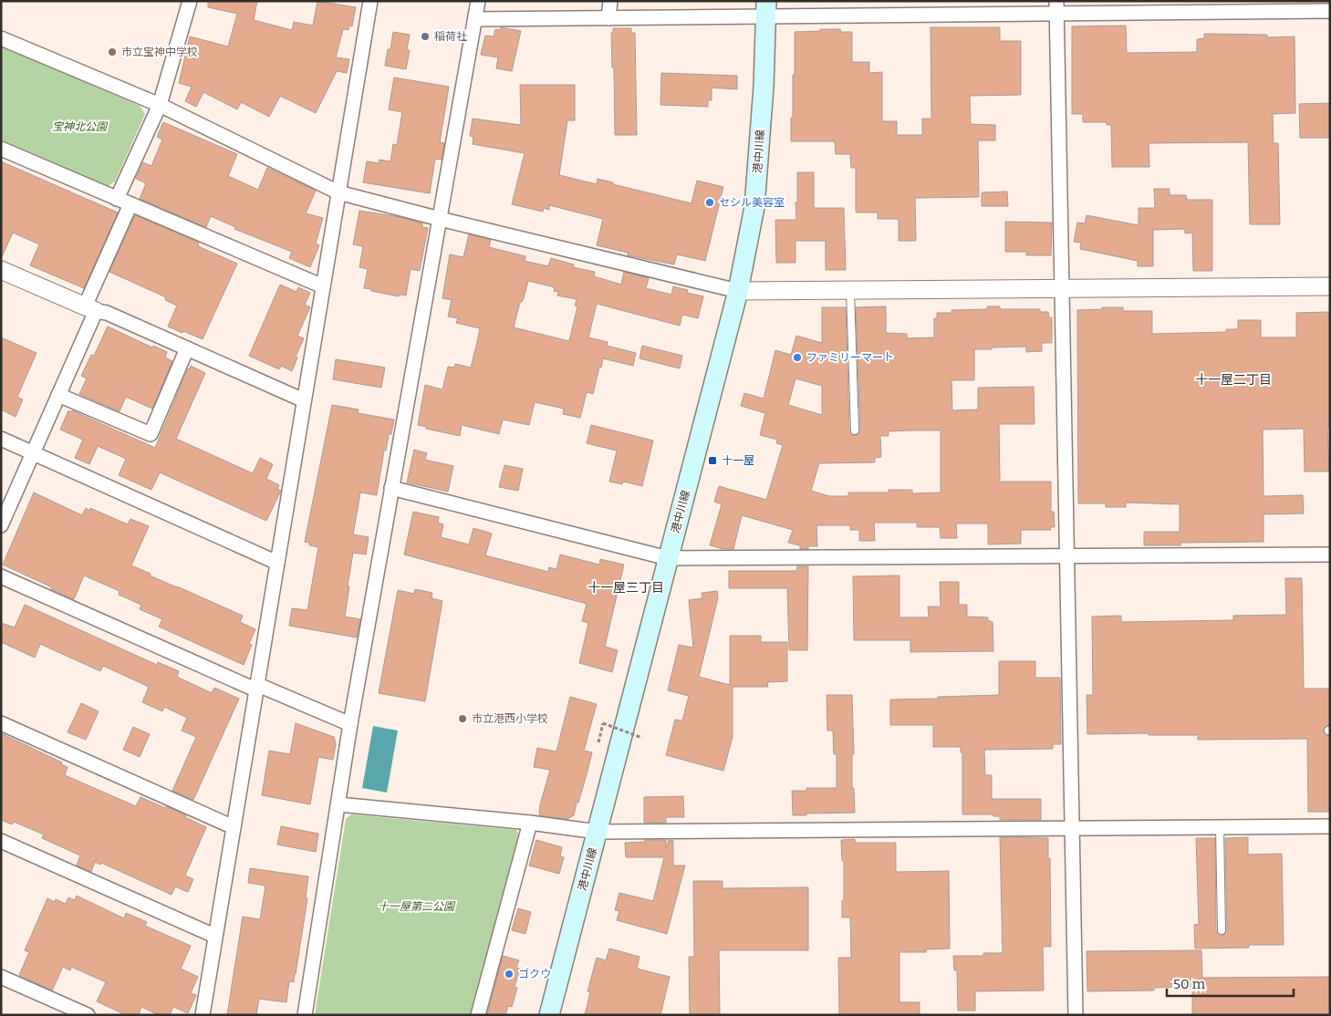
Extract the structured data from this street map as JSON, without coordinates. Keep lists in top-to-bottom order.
{
  "streets": {
    "main road": ["港中川線"]
  },
  "districts": ["十一屋二丁目", "十一屋三丁目"],
  "parks": ["宝神北公園", "十一屋第二公園"],
  "places": {
    "other": [
      "稲荷社",
      "市立宝神中学校",
      "セシル美容室",
      "ファミリーマート",
      "市立港西小学校",
      "ゴクウ"
    ],
    "transit": ["十一屋"]
  },
  "scale_bar": "50 m"
}
